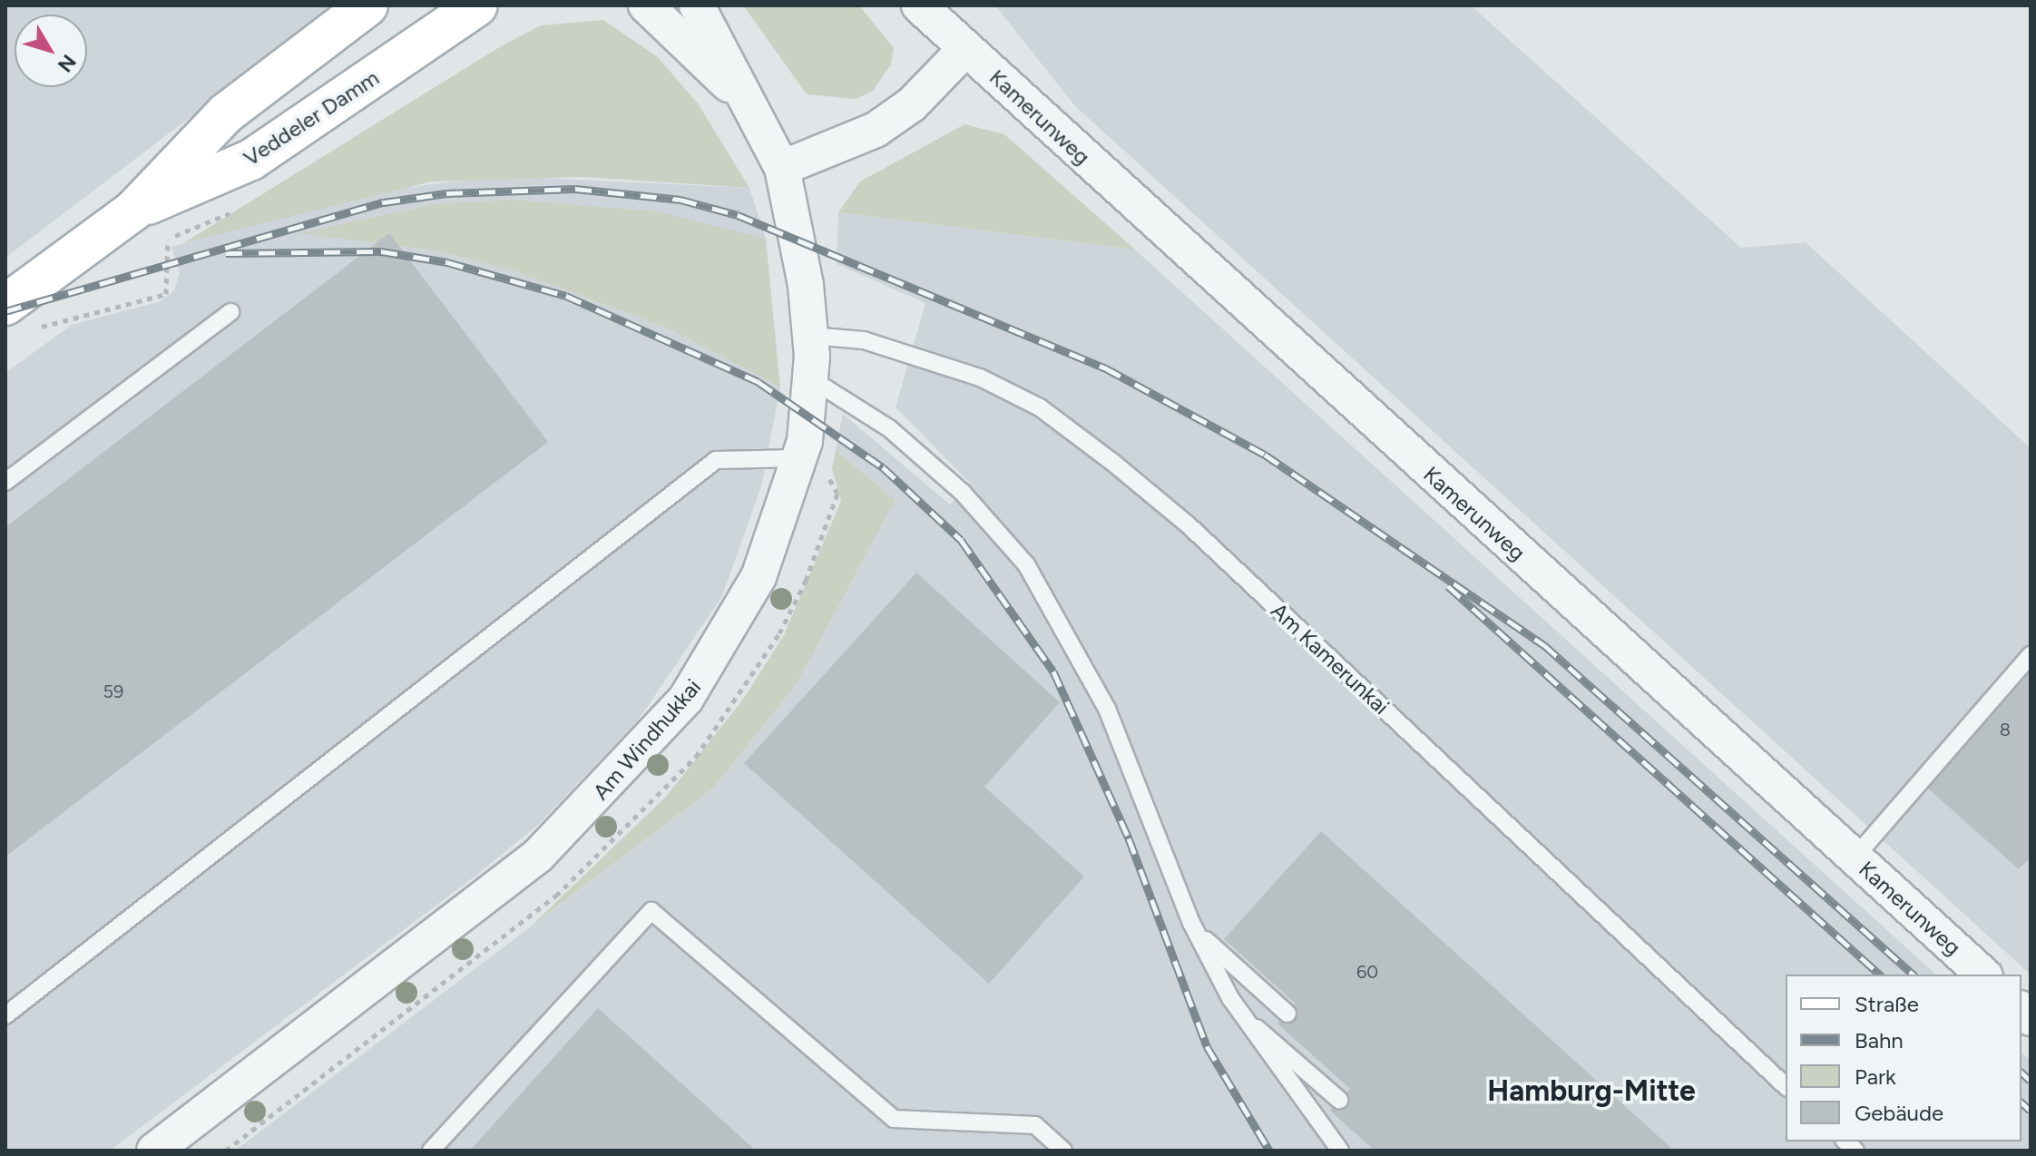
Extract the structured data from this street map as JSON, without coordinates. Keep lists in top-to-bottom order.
{
  "streets": {
    "main road": ["Veddeler Damm"],
    "street": ["Kamerunweg", "Am Windhukkai"],
    "lane": ["Am Kamerunkai"]
  },
  "crossings": [
    ["Am Kamerunkai", "Am Windhukkai"]
  ],
  "districts": ["Hamburg-Mitte"],
  "house_numbers": ["59", "8", "60"],
  "legend": [
    "Straße",
    "Bahn",
    "Park",
    "Gebäude"
  ],
  "north": "bottom right"
}
